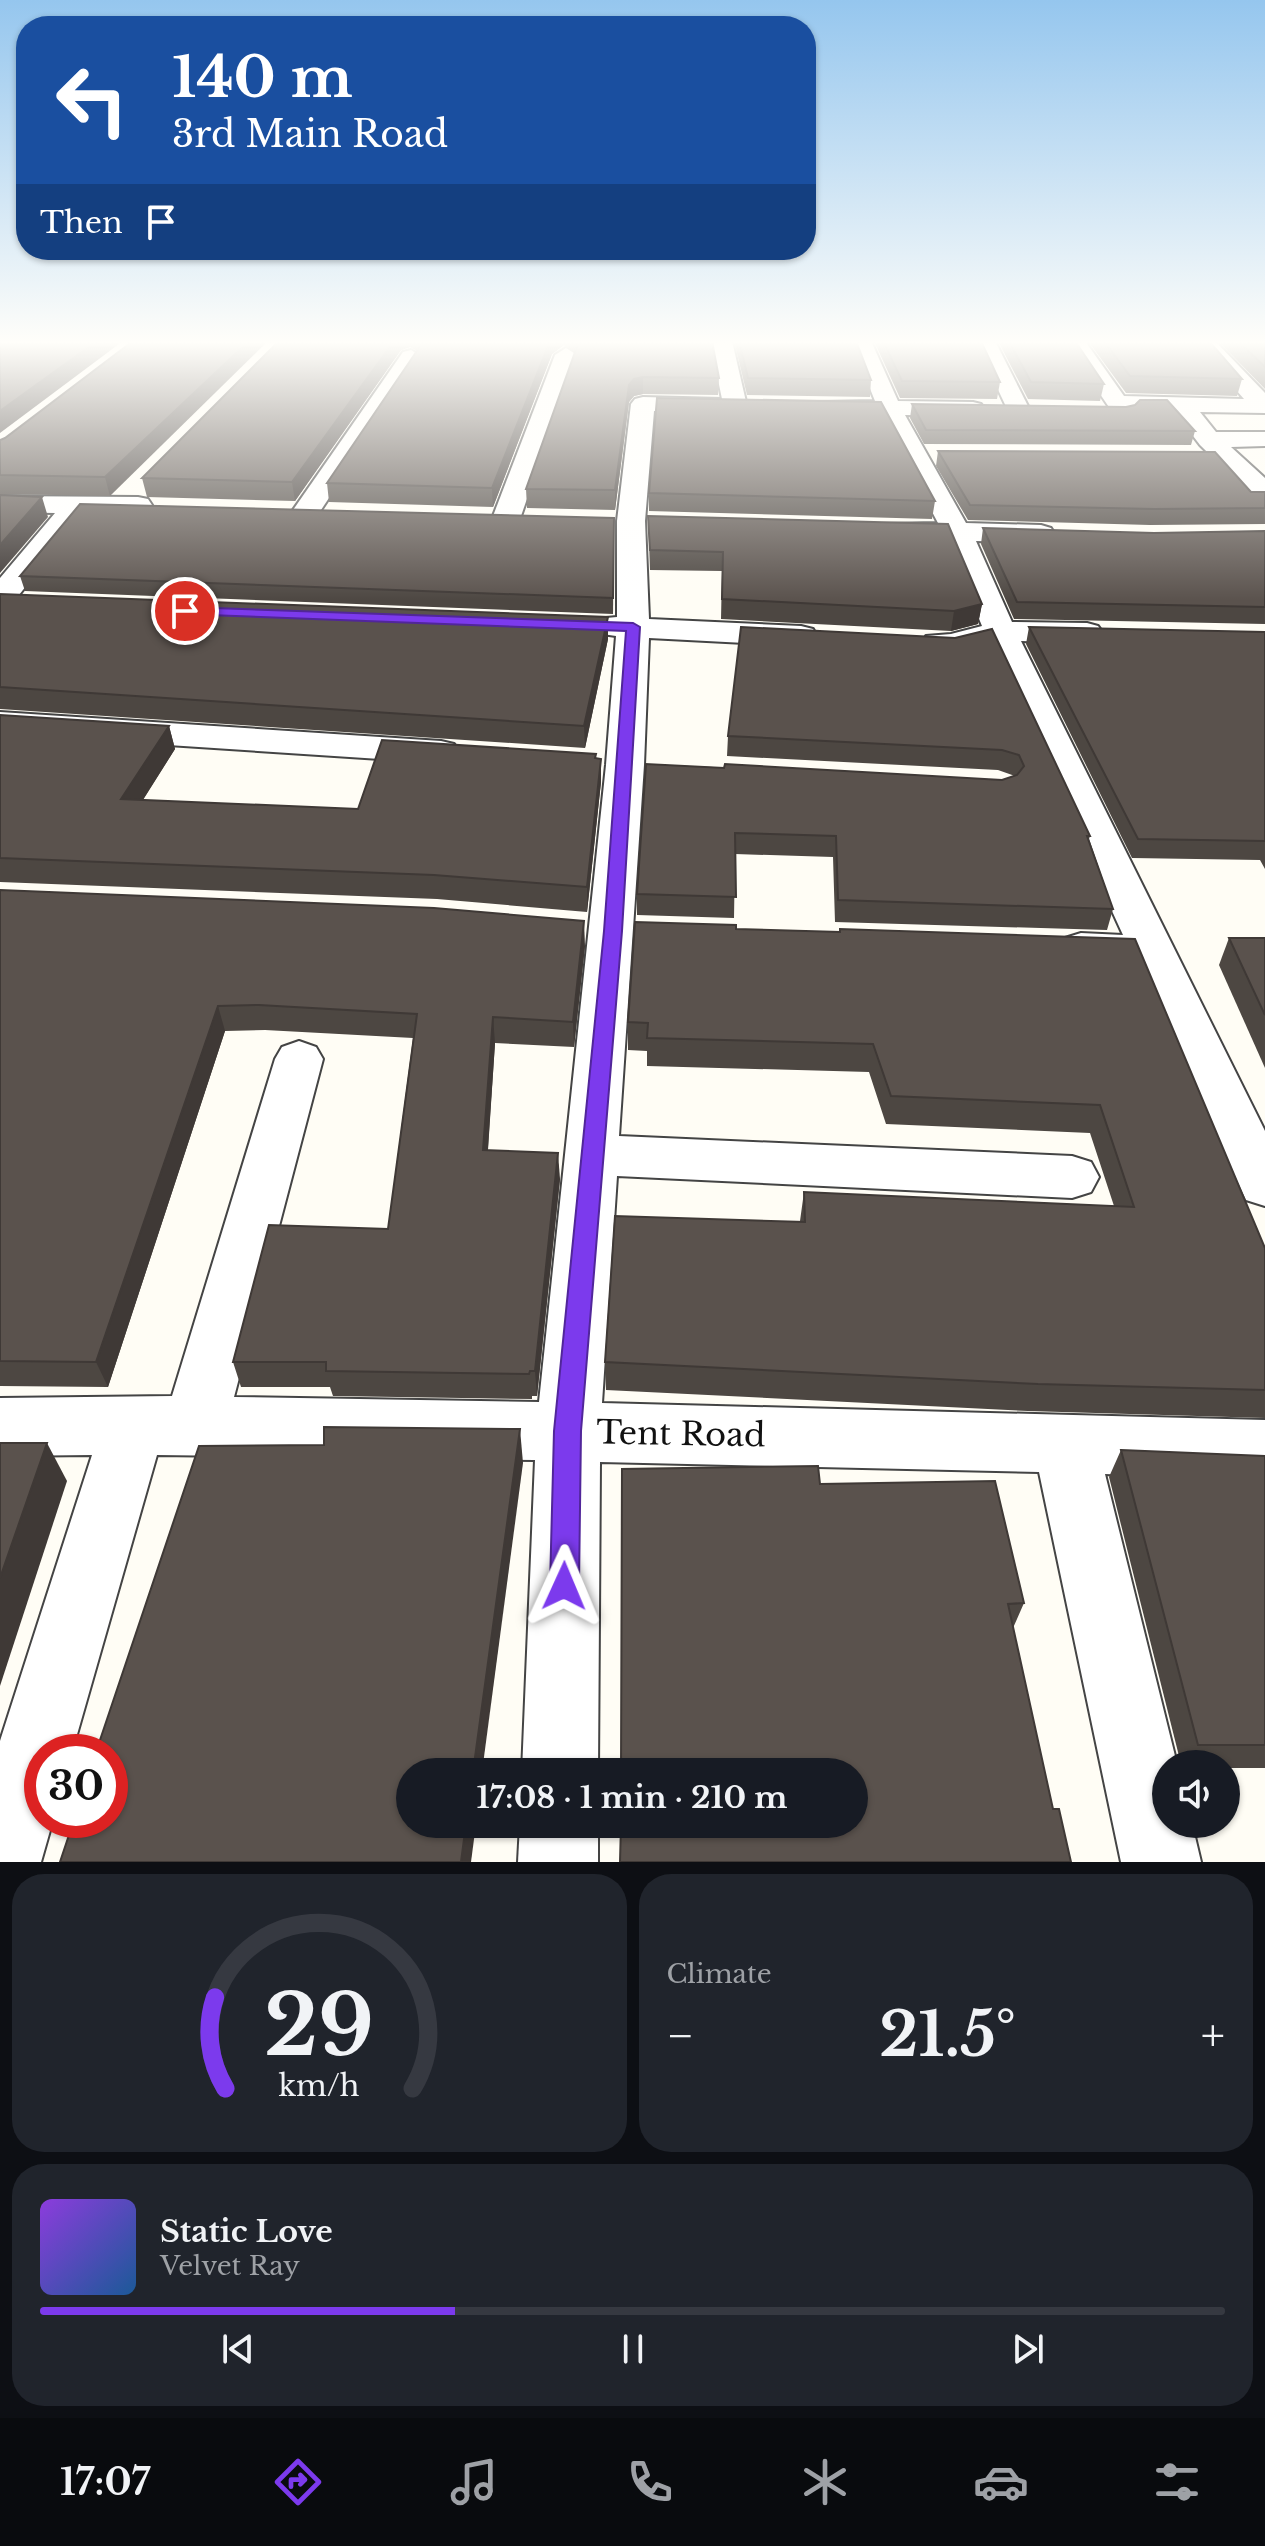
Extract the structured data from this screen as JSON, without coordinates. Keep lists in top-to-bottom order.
{
  "streets": {
    "street": ["Tent Road"]
  },
  "page": {
    "turn": ["140 m", "3rd Main Road"],
    "then": "Then",
    "limit": "30",
    "trip": "17:08 · 1 min · 210 m",
    "tile": "Climate",
    "heat": ["−", "21.5°", "+"],
    "song": ["Static Love", "Velvet Ray"],
    "tabs": "17:07",
    "gauge": ["29", "km/h"]
  }
}
